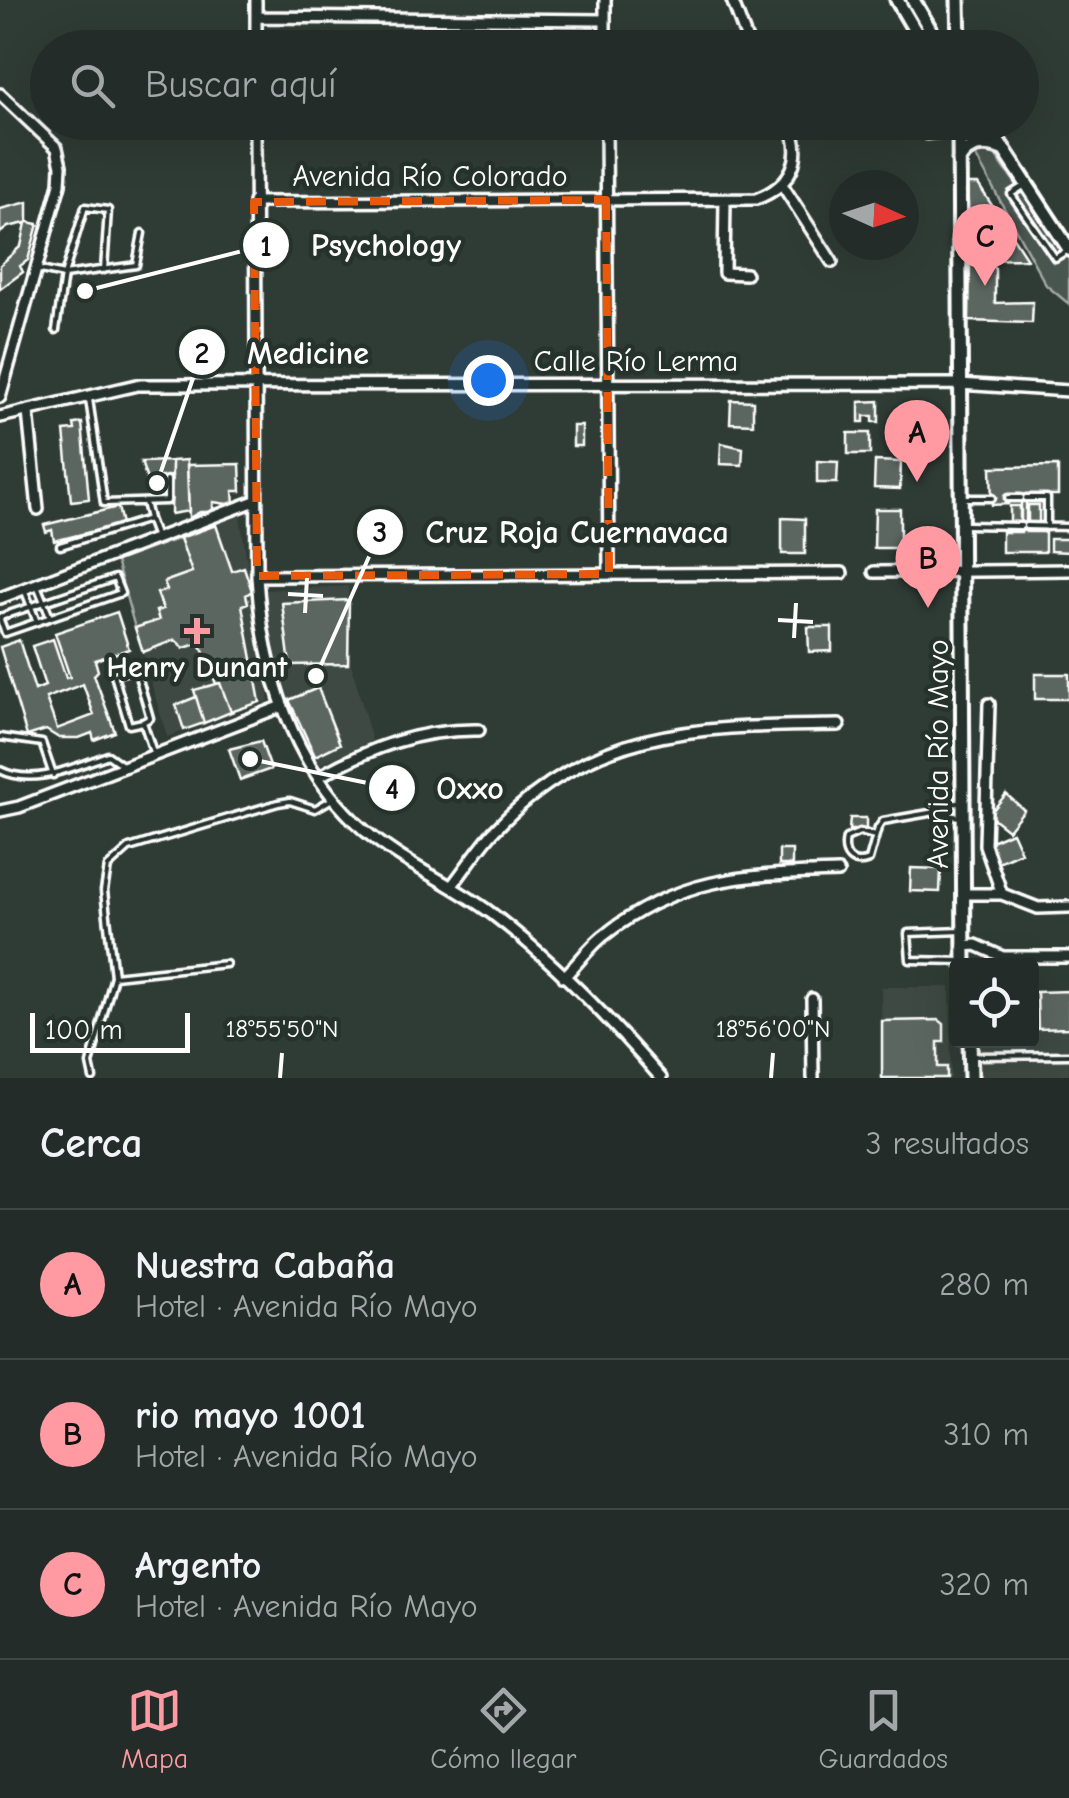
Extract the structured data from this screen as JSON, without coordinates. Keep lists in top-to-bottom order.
{
  "streets": {
    "street": ["Avenida Río Colorado", "Calle Río Lerma", "Avenida Río Mayo"]
  },
  "crossings": [
    ["Calle Río Lerma", "Avenida Río Mayo"]
  ],
  "places": {
    "other": [
      "Psychology",
      "Medicine",
      "Cruz Roja Cuernavaca",
      "Oxxo"
    ],
    "health": ["Henry Dunant"]
  },
  "scale_bar": "100 m",
  "north": "right",
  "page": {
    "search": "Buscar aquí",
    "pins": ["C", "A", "B"],
    "scale": "100 m",
    "heading": ["Cerca", "3 resultados"],
    "list": [
      {
        "mark": "A",
        "name": "Nuestra Cabaña",
        "note": "Hotel · Avenida Río Mayo",
        "value": "280 m"
      },
      {
        "mark": "B",
        "name": "rio mayo 1001",
        "note": "Hotel · Avenida Río Mayo",
        "value": "310 m"
      },
      {
        "mark": "C",
        "name": "Argento",
        "note": "Hotel · Avenida Río Mayo",
        "value": "320 m"
      }
    ],
    "nav": ["Mapa", "Cómo llegar", "Guardados"]
  },
  "coordinates": ["18°55'50\"N", "18°56'00\"N"]
}
